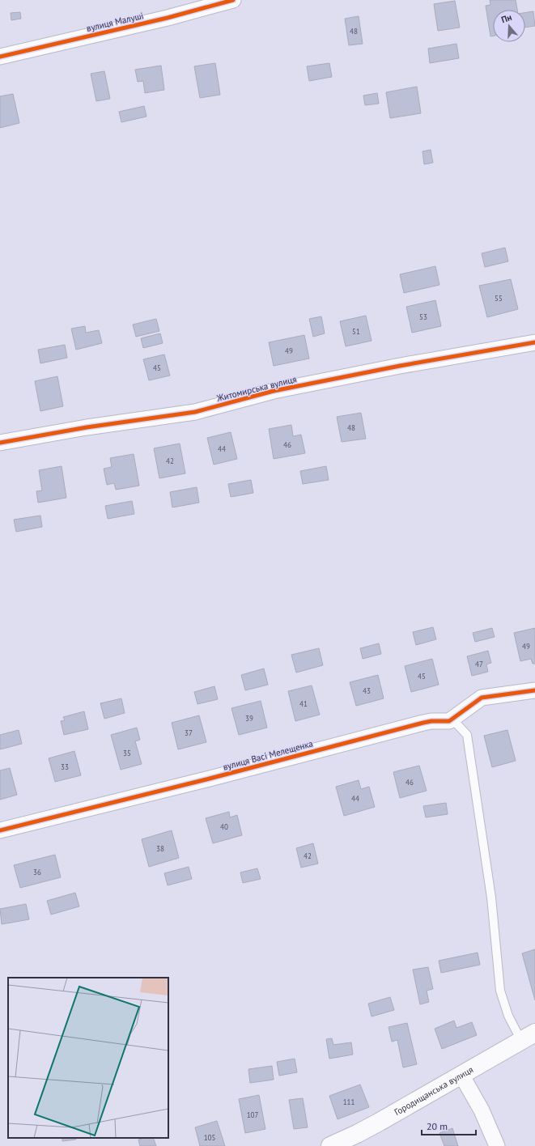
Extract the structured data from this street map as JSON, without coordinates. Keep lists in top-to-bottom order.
{
  "streets": {
    "street": [
      "вулиця Малуші",
      "Житомирська вулиця",
      "вулиця Васі Мелещенка",
      "Городищанська вулиця"
    ]
  },
  "house_numbers": [
    "48",
    "55",
    "53",
    "51",
    "49",
    "45",
    "48",
    "46",
    "44",
    "42",
    "49",
    "47",
    "45",
    "43",
    "41",
    "39",
    "37",
    "35",
    "33",
    "46",
    "44",
    "40",
    "38",
    "42",
    "36",
    "111",
    "107",
    "105"
  ],
  "scale_bar": "20 m",
  "north": "top"
}
